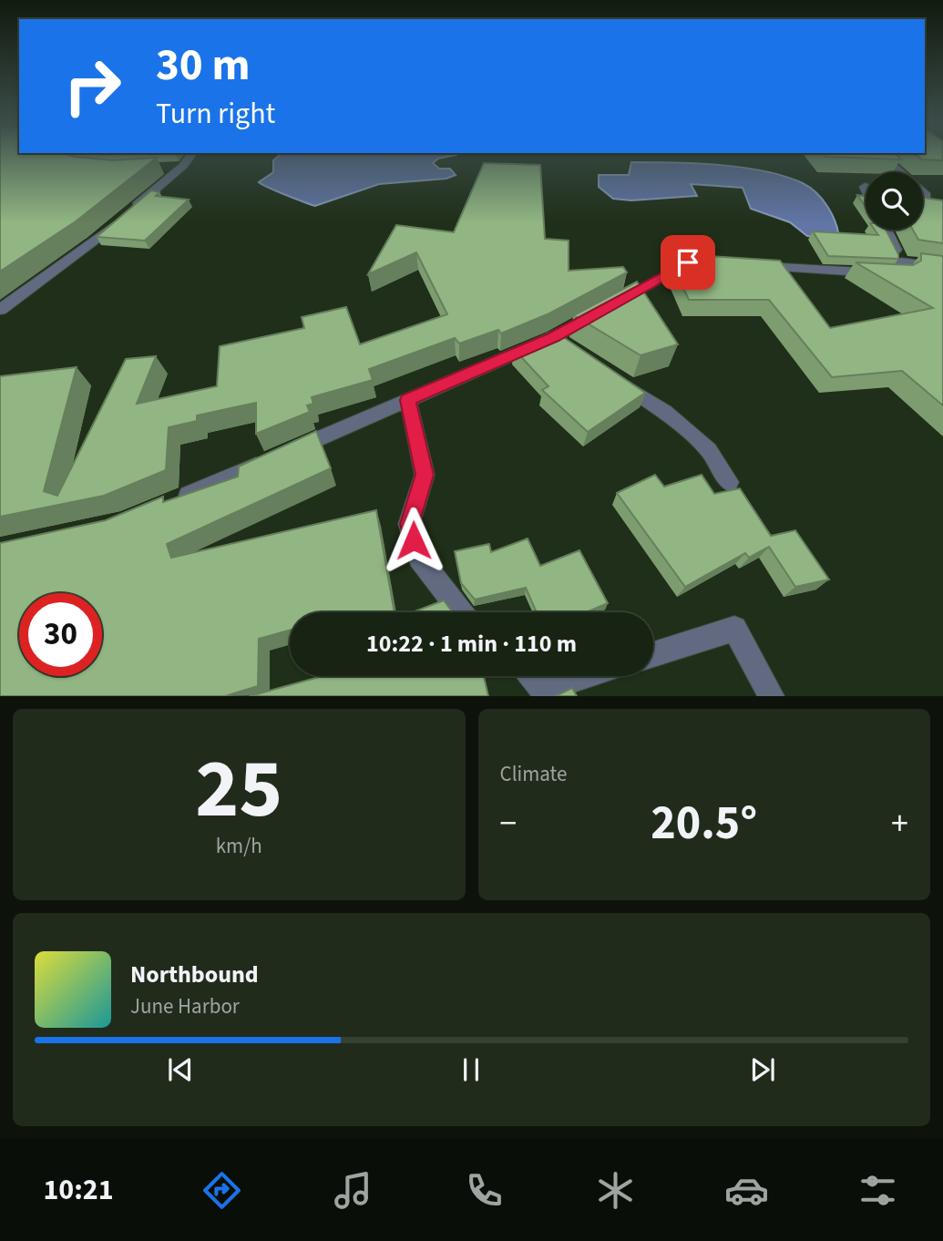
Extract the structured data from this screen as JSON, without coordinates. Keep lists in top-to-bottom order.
{
  "page": {
    "turn": ["30 m", "Turn right"],
    "limit": "30",
    "trip": "10:22 · 1 min · 110 m",
    "tile": [
      ["25", "km/h"],
      "Climate"
    ],
    "heat": ["−", "20.5°", "+"],
    "song": ["Northbound", "June Harbor"],
    "tabs": "10:21"
  }
}
